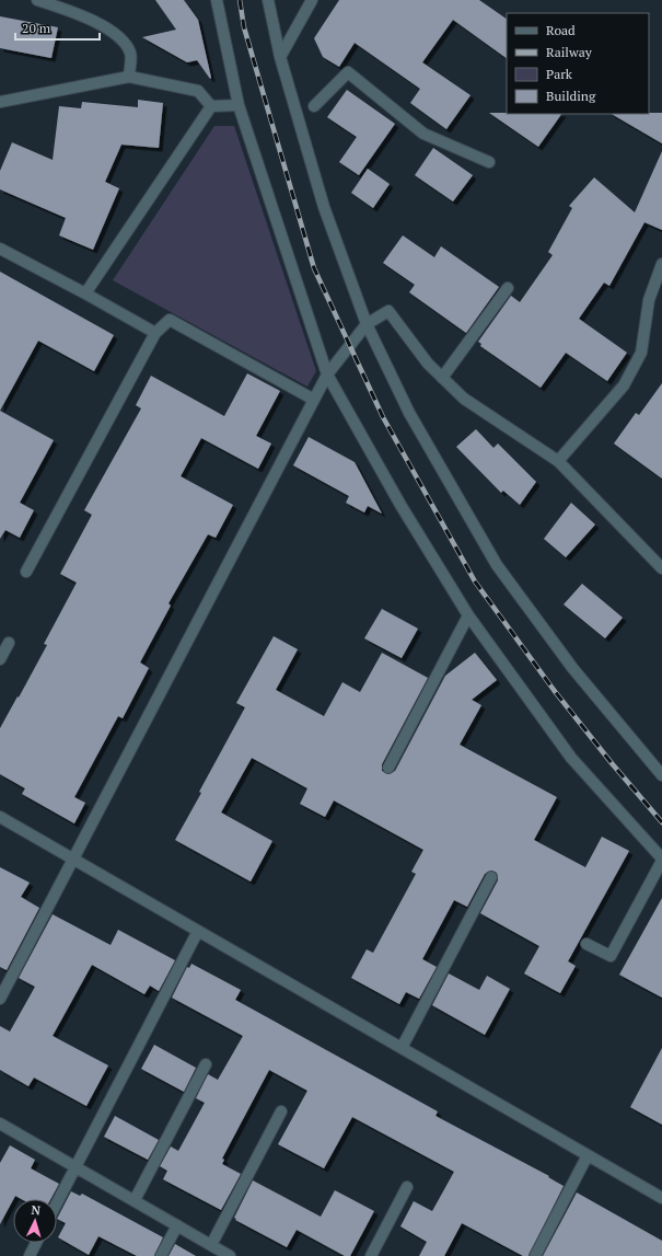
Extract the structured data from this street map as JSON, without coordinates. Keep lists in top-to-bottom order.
{
  "legend": [
    "Road",
    "Railway",
    "Park",
    "Building"
  ],
  "scale_bar": "20 m",
  "north": "top"
}
